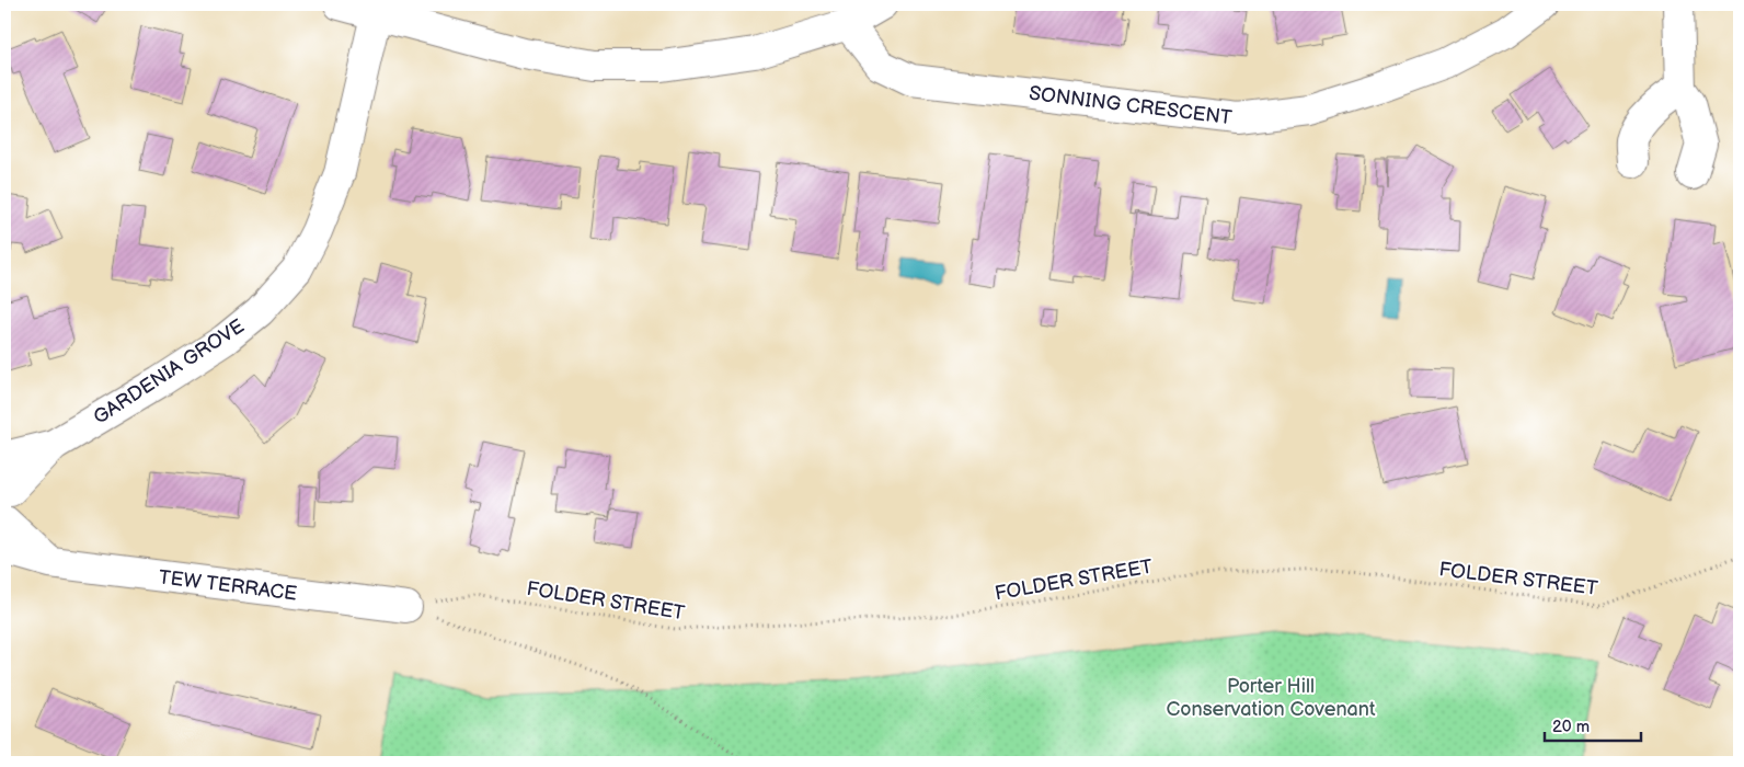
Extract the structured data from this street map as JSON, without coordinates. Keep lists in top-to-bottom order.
{
  "streets": {
    "street": ["SONNING CRESCENT", "GARDENIA GROVE", "TEW TERRACE"],
    "path": ["FOLDER STREET"]
  },
  "crossings": [
    ["FOLDER STREET", "TEW TERRACE"]
  ],
  "parks": ["Porter Hill Conservation Covenant"],
  "scale_bar": "20 m"
}
